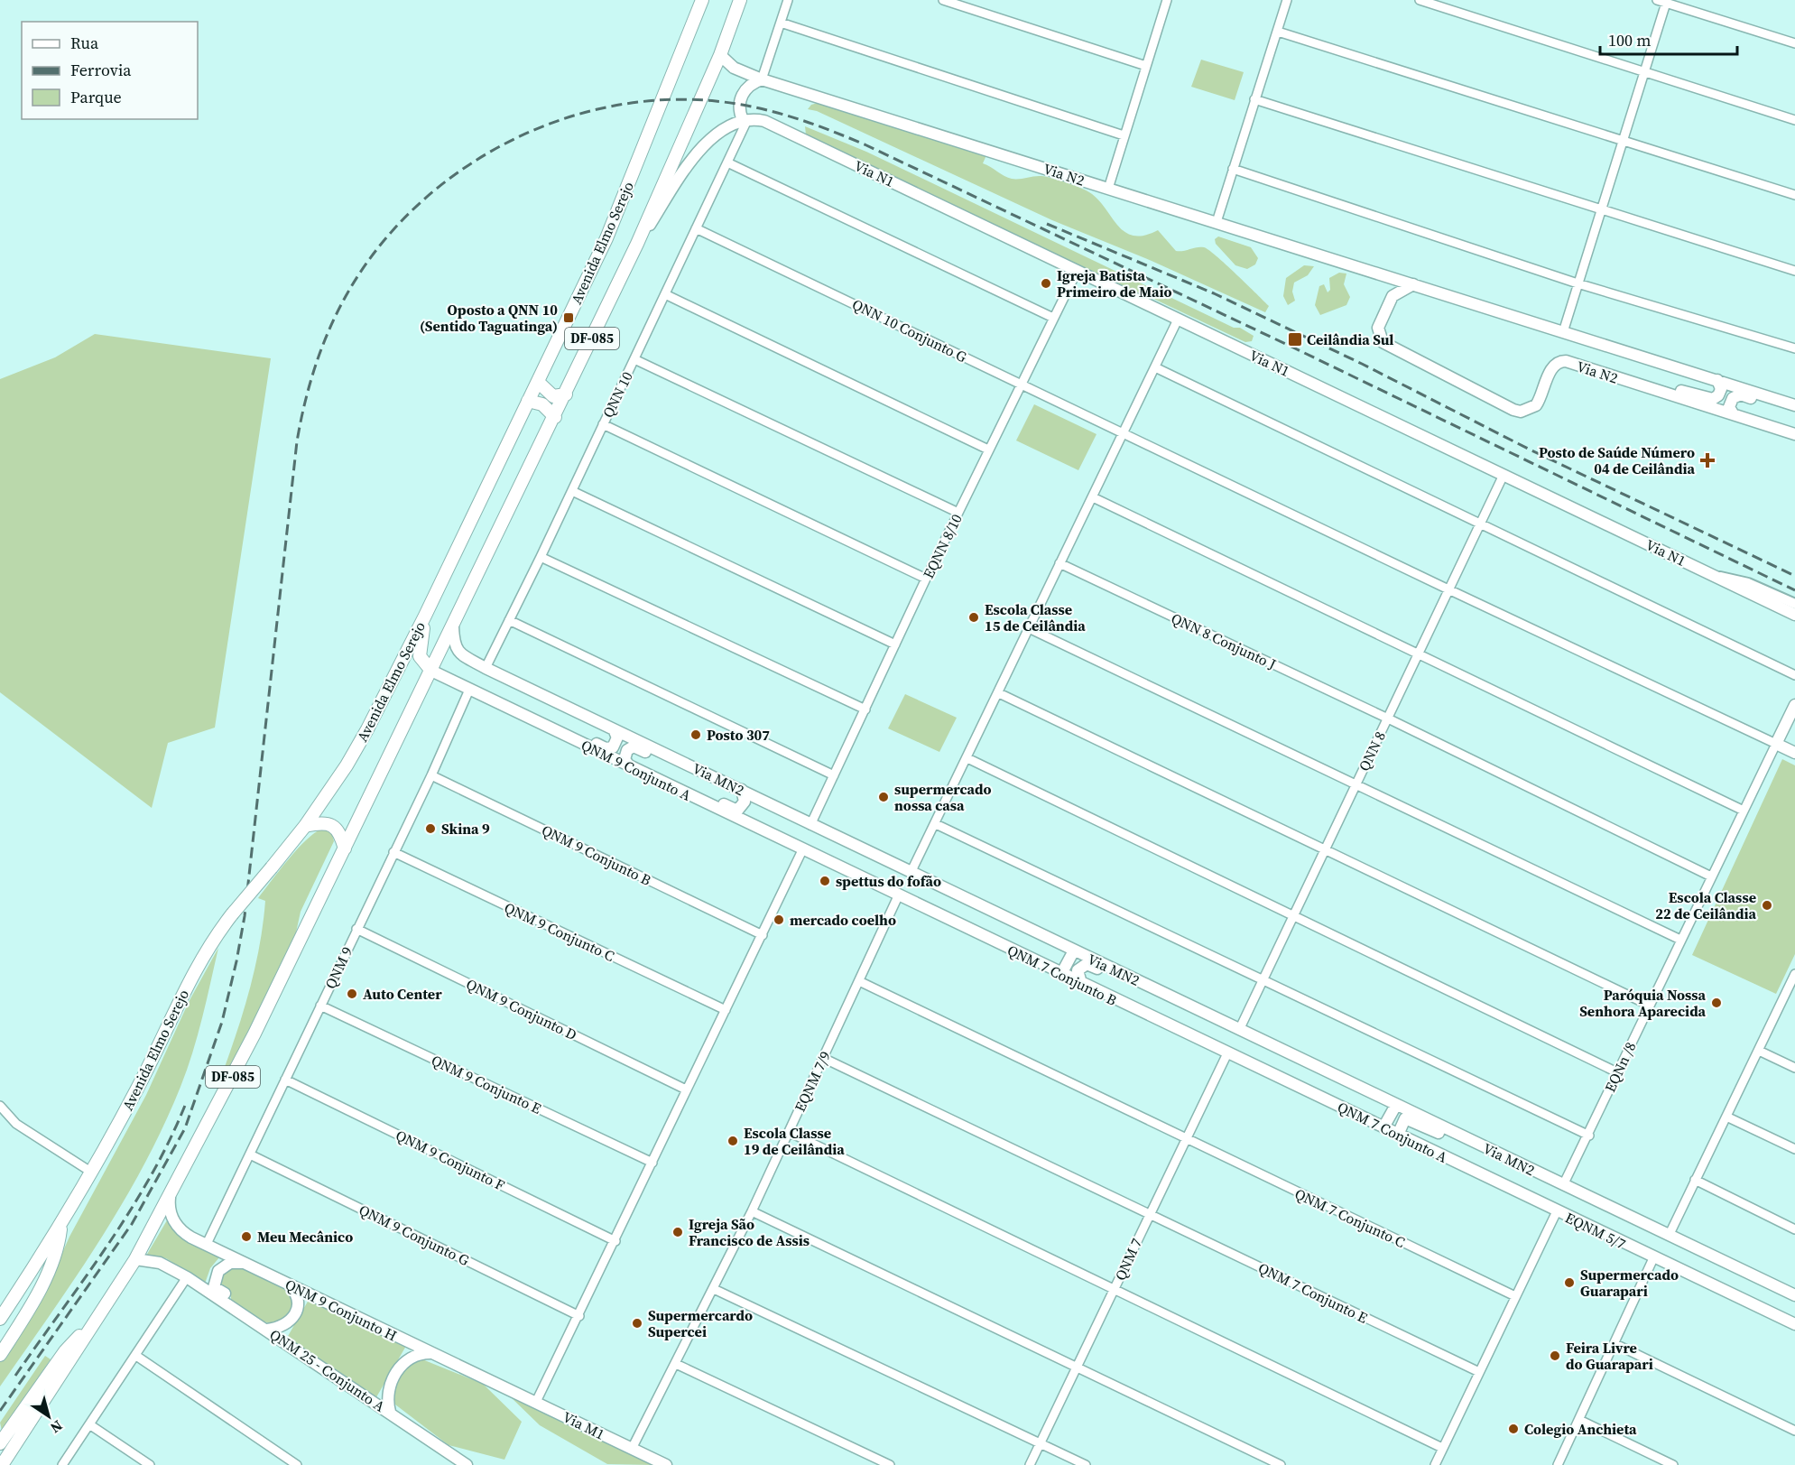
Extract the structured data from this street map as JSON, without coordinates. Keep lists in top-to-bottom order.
{
  "streets": {
    "main road": [
      "Via N1",
      "Via N2",
      "Avenida Elmo Serejo",
      "DF-085",
      "QNM 9 Conjunto A",
      "Via MN2",
      "QNM 7 Conjunto B",
      "QNM 7 Conjunto A",
      "EQNM 5/7",
      "QNM 9 Conjunto H",
      "QNM 25 - Conjunto A",
      "Via M1"
    ],
    "street": [
      "QNN 10 Conjunto G",
      "QNN 10",
      "EQNN 8/10",
      "QNN 8 Conjunto J",
      "QNN 8",
      "QNM 9 Conjunto B",
      "QNM 9 Conjunto C",
      "QNM 9",
      "QNM 9 Conjunto D",
      "EQNn /8",
      "EQNM 7/9",
      "QNM 9 Conjunto E",
      "QNM 9 Conjunto F",
      "QNM 7 Conjunto C",
      "QNM 9 Conjunto G",
      "QNM 7",
      "QNM 7 Conjunto E"
    ]
  },
  "crossings": [
    ["Via N1", "Avenida Elmo Serejo"],
    ["Via N1", "QNN 10"],
    ["Via N1", "EQNN 8/10"],
    ["Via N1", "QNN 8"],
    ["Via N2", "Avenida Elmo Serejo"],
    ["Avenida Elmo Serejo", "QNN 10"],
    ["Avenida Elmo Serejo", "QNM 9 Conjunto A"],
    ["Avenida Elmo Serejo", "Via MN2"],
    ["Avenida Elmo Serejo", "QNM 9 Conjunto H"],
    ["Avenida Elmo Serejo", "QNM 25 - Conjunto A"],
    ["QNN 10 Conjunto G", "QNN 10"],
    ["QNN 10 Conjunto G", "EQNN 8/10"],
    ["QNN 10 Conjunto G", "QNN 8"],
    ["QNN 10 Conjunto G", "EQNn /8"],
    ["QNN 10", "Via MN2"],
    ["EQNN 8/10", "Via MN2"],
    ["QNN 8 Conjunto J", "QNN 8"],
    ["QNN 8 Conjunto J", "EQNn /8"],
    ["QNN 8", "Via MN2"],
    ["QNM 9 Conjunto A", "QNM 9"],
    ["Via MN2", "EQNn /8"],
    ["QNM 9 Conjunto B", "QNM 9"],
    ["QNM 9 Conjunto C", "QNM 9"],
    ["QNM 9", "QNM 9 Conjunto D"],
    ["QNM 9", "QNM 9 Conjunto E"],
    ["QNM 9", "QNM 9 Conjunto F"],
    ["QNM 9", "QNM 9 Conjunto G"],
    ["QNM 9", "QNM 9 Conjunto H"],
    ["QNM 7 Conjunto B", "EQNM 7/9"],
    ["QNM 7 Conjunto B", "QNM 7 Conjunto A"],
    ["QNM 7 Conjunto B", "QNM 7"],
    ["EQNM 7/9", "QNM 7 Conjunto C"],
    ["EQNM 7/9", "QNM 7 Conjunto E"],
    ["EQNM 7/9", "Via M1"],
    ["QNM 7 Conjunto A", "EQNM 5/7"],
    ["QNM 7 Conjunto A", "QNM 7"],
    ["QNM 7 Conjunto C", "EQNM 5/7"],
    ["QNM 7 Conjunto C", "QNM 7"],
    ["EQNM 5/7", "QNM 7 Conjunto E"],
    ["QNM 7", "QNM 7 Conjunto E"],
    ["QNM 9 Conjunto H", "Via M1"]
  ],
  "places": {
    "other": [
      "Igreja Batista Primeiro de Maio",
      "Escola Classe 15 de Ceilândia",
      "Posto 307",
      "supermercado nossa casa",
      "Skina 9",
      "spettus do fofão",
      "Escola Classe 22 de Ceilândia",
      "mercado coelho",
      "Auto Center",
      "Paróquia Nossa Senhora Aparecida",
      "Escola Classe 19 de Ceilândia",
      "Igreja São Francisco de Assis",
      "Meu Mecânico",
      "Supermercado Guarapari",
      "Supermercardo Supercei",
      "Feira Livre do Guarapari",
      "Colegio Anchieta"
    ],
    "transit": ["Oposto a QNN 10 (Sentido Taguatinga)", "Ceilândia Sul"],
    "health": ["Posto de Saúde Número 04 de Ceilândia"]
  },
  "legend": ["Rua", "Ferrovia", "Parque"],
  "scale_bar": "100 m",
  "north": "bottom right"
}
